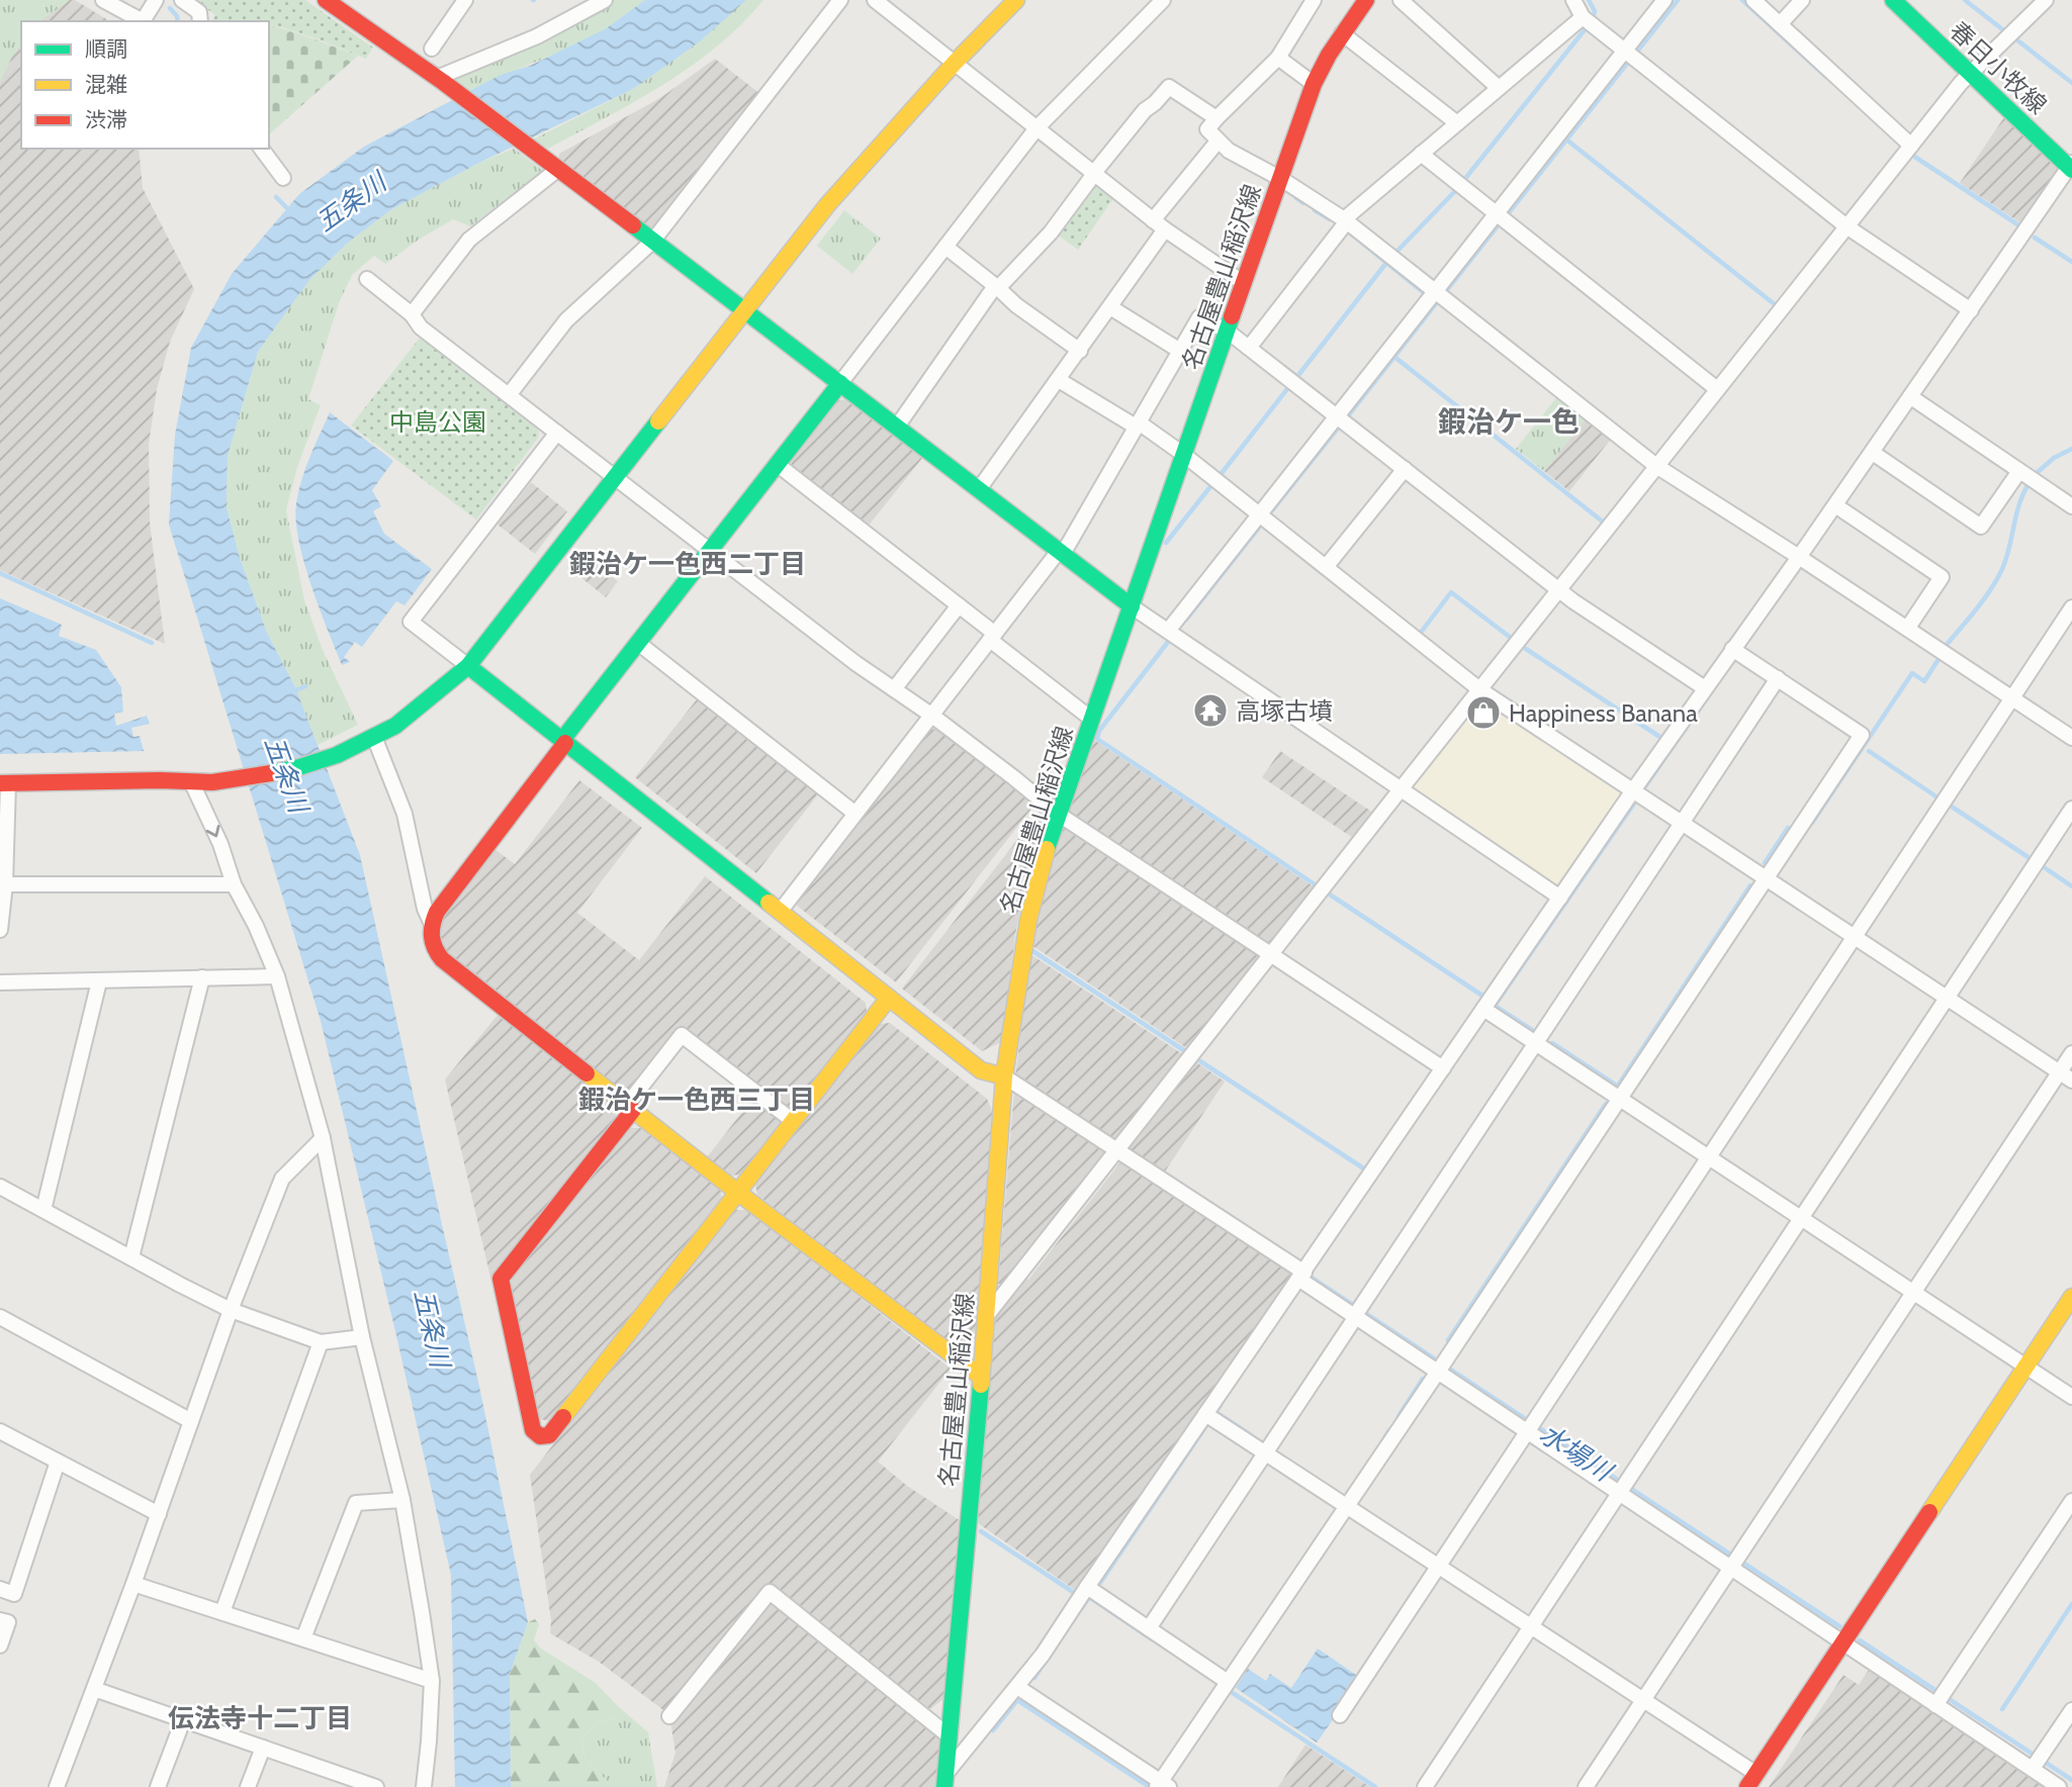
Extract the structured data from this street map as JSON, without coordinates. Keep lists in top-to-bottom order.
{
  "streets": {
    "street": ["春日小牧線", "名古屋豊山稲沢線"]
  },
  "districts": [
    "鍜治ケ一色",
    "鍜治ケ一色西二丁目",
    "鍜治ケ一色西三丁目",
    "伝法寺十二丁目"
  ],
  "water": ["五条川", "水場川"],
  "parks": ["中島公園"],
  "places": {
    "temple": ["高塚古墳"],
    "shop": ["Happiness Banana"]
  },
  "legend": ["順調", "混雑", "渋滞"]
}
